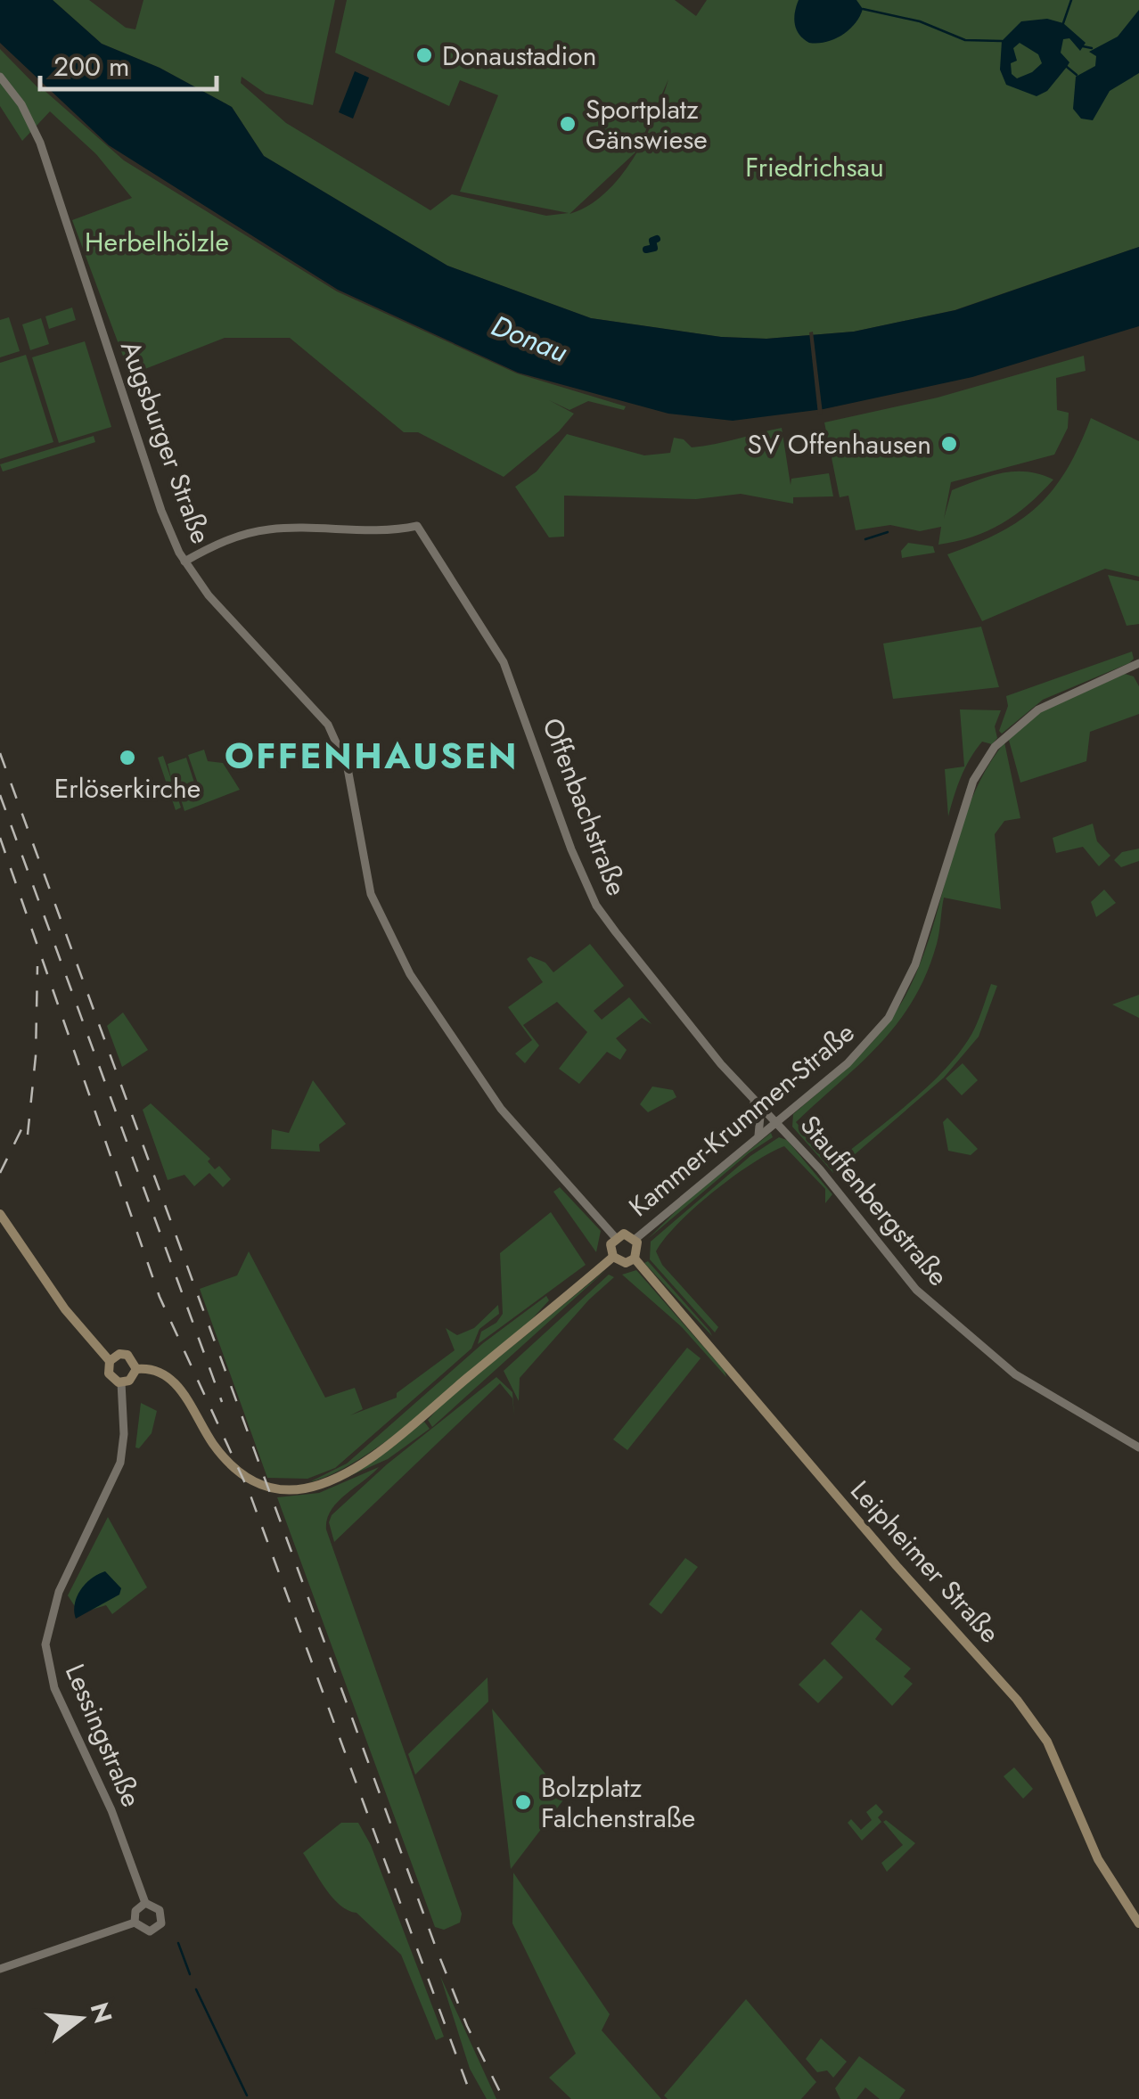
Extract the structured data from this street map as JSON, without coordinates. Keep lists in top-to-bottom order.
{
  "streets": {
    "main road": ["Kammer-Krummen-Straße", "Leipheimer Straße", "Lessingstraße"],
    "street": ["Augsburger Straße", "Offenbachstraße", "Stauffenbergstraße"]
  },
  "crossings": [
    ["Augsburger Straße", "Offenbachstraße"],
    ["Augsburger Straße", "Kammer-Krummen-Straße"],
    ["Augsburger Straße", "Leipheimer Straße"],
    ["Offenbachstraße", "Kammer-Krummen-Straße"],
    ["Offenbachstraße", "Stauffenbergstraße"],
    ["Kammer-Krummen-Straße", "Stauffenbergstraße"],
    ["Kammer-Krummen-Straße", "Leipheimer Straße"]
  ],
  "districts": ["OFFENHAUSEN"],
  "water": ["Donau"],
  "parks": ["Friedrichsau", "Herbelhölzle"],
  "places": [
    "Donaustadion",
    "Sportplatz Gänswiese",
    "SV Offenhausen",
    "Erlöserkirche",
    "Bolzplatz Falchenstraße"
  ],
  "scale_bar": "200 m",
  "north": "right"
}
